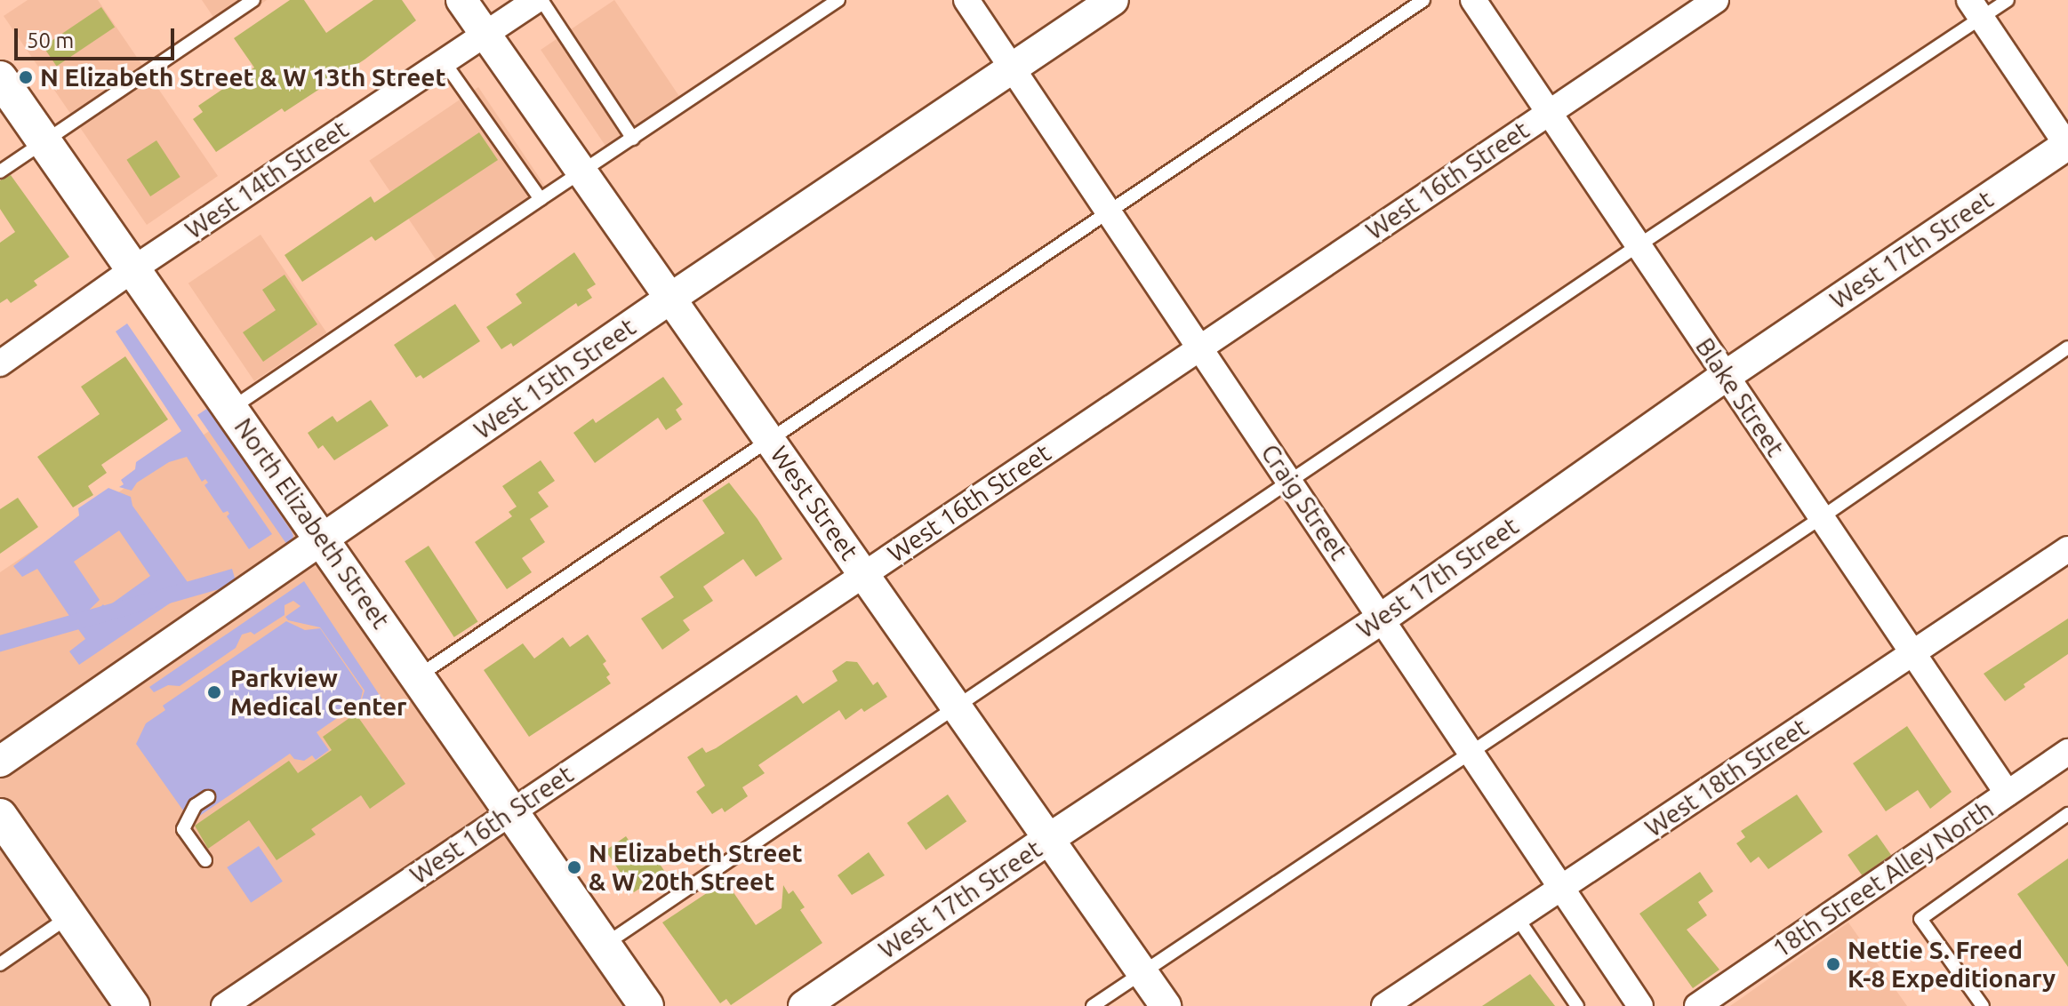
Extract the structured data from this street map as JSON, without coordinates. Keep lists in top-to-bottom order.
{
  "streets": {
    "main road": ["North Elizabeth Street"],
    "street": [
      "West 14th Street",
      "West 16th Street",
      "West 17th Street",
      "West 15th Street",
      "Blake Street",
      "Craig Street",
      "West Street",
      "West 18th Street",
      "18th Street Alley North"
    ]
  },
  "crossings": [
    ["West 14th Street", "West Street"],
    ["West 14th Street", "North Elizabeth Street"],
    ["West 16th Street", "Blake Street"],
    ["West 16th Street", "Craig Street"],
    ["West 16th Street", "West Street"],
    ["West 16th Street", "North Elizabeth Street"],
    ["West 17th Street", "Blake Street"],
    ["West 17th Street", "Craig Street"],
    ["West 17th Street", "West Street"],
    ["West 15th Street", "Craig Street"],
    ["West 15th Street", "West Street"],
    ["West 15th Street", "North Elizabeth Street"],
    ["Blake Street", "West 18th Street"],
    ["Blake Street", "18th Street Alley North"],
    ["Craig Street", "West 18th Street"]
  ],
  "places": [
    "N Elizabeth Street & W 13th Street",
    "Parkview Medical Center",
    "N Elizabeth Street & W 20th Street",
    "Nettie S. Freed K-8 Expeditionary"
  ],
  "scale_bar": "50 m"
}
